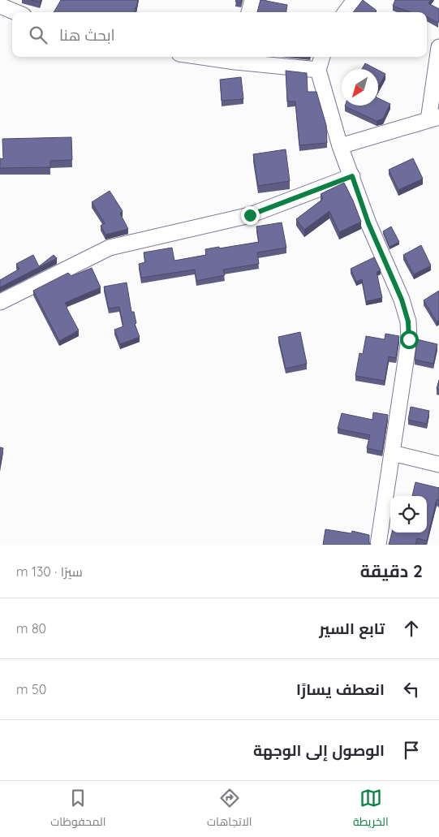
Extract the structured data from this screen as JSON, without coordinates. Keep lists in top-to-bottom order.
{
  "north": "bottom left",
  "page": {
    "search": "ابحث هنا",
    "heading": ["2 دقيقة", "سيرًا · 130 m"],
    "list": [
      ["تابع السير", "80 m"],
      ["انعطف يسارًا", "50 m"],
      "الوصول إلى الوجهة"
    ],
    "nav": ["الخريطة", "الاتجاهات", "المحفوظات"]
  }
}
